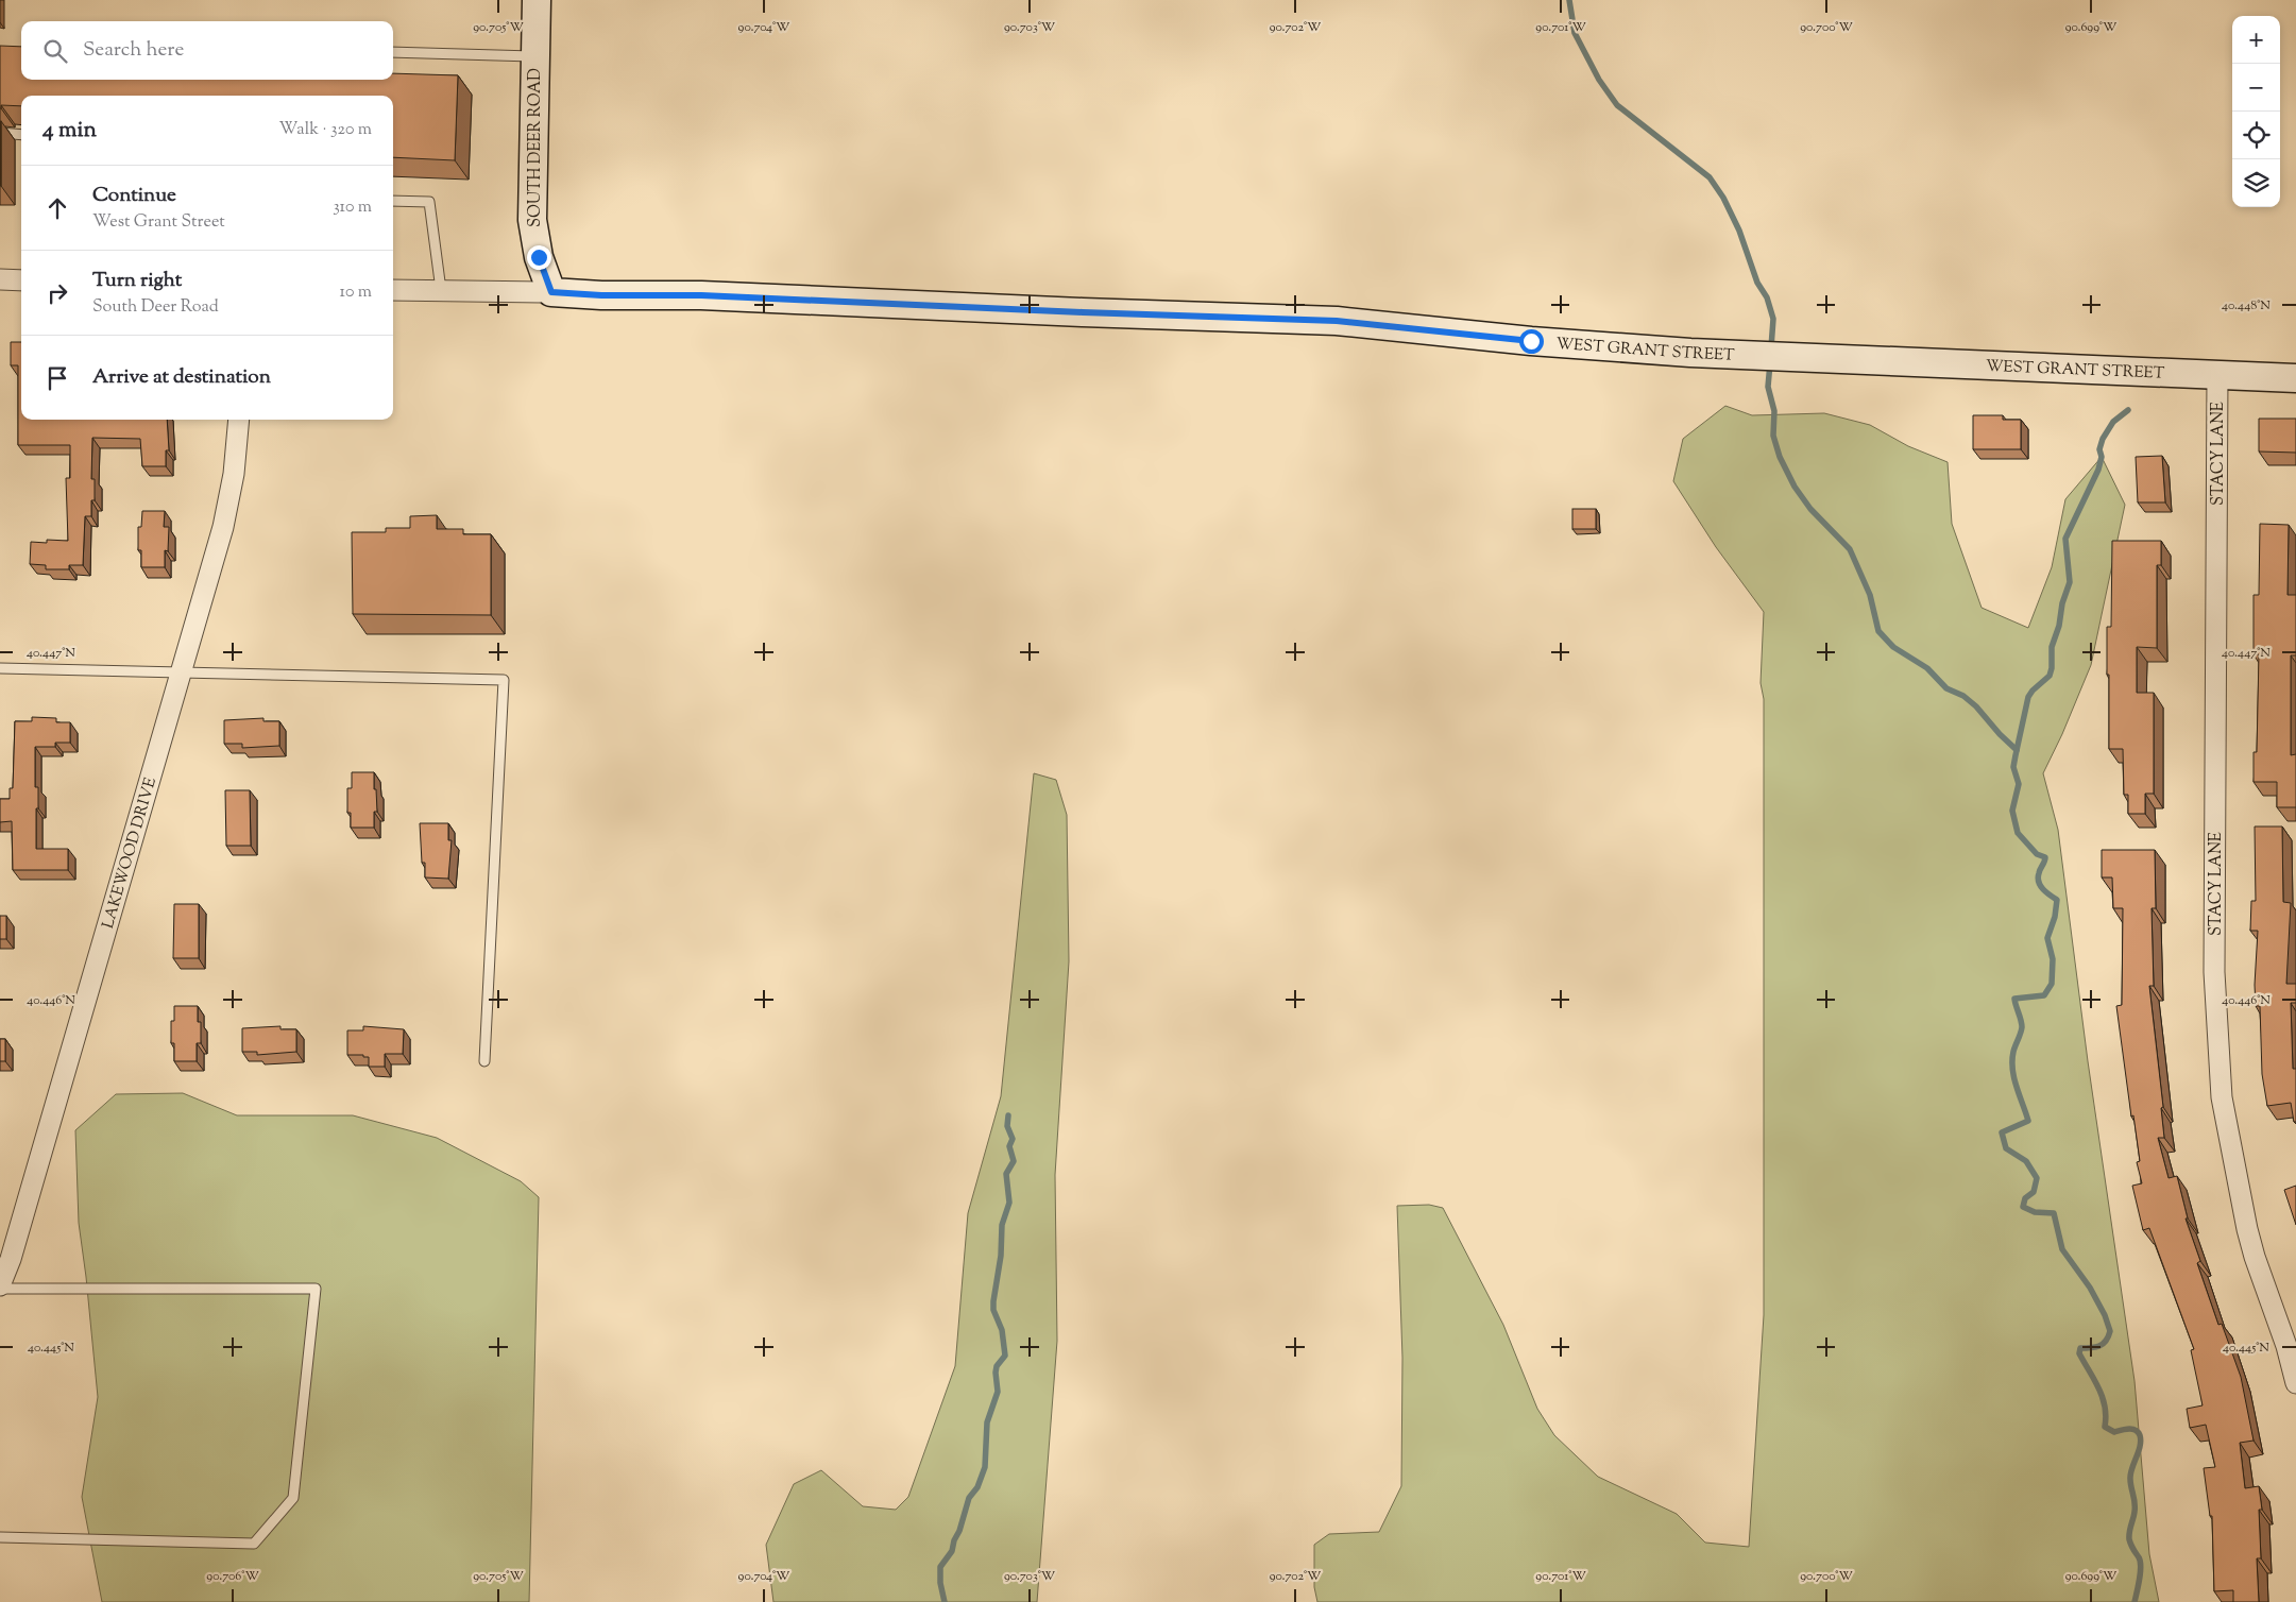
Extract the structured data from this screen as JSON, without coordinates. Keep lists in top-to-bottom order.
{
  "streets": {
    "main road": ["SOUTH DEER ROAD", "WEST GRANT STREET"],
    "street": ["STACY LANE", "LAKEWOOD DRIVE"]
  },
  "crossings": [
    ["SOUTH DEER ROAD", "WEST GRANT STREET"],
    ["WEST GRANT STREET", "STACY LANE"]
  ],
  "page": {
    "map_buttons": ["+", "−"],
    "search": "Search here",
    "heading": ["4 min", "Walk · 320 m"],
    "list": [
      ["Continue", "West Grant Street", "310 m"],
      ["Turn right", "South Deer Road", "10 m"],
      "Arrive at destination"
    ]
  },
  "coordinates": [
    "90.705°W",
    "90.704°W",
    "90.703°W",
    "90.702°W",
    "90.701°W",
    "90.700°W",
    "90.699°W",
    "40.448°N",
    "40.447°N",
    "40.446°N",
    "40.445°N",
    "90.706°W"
  ]
}
